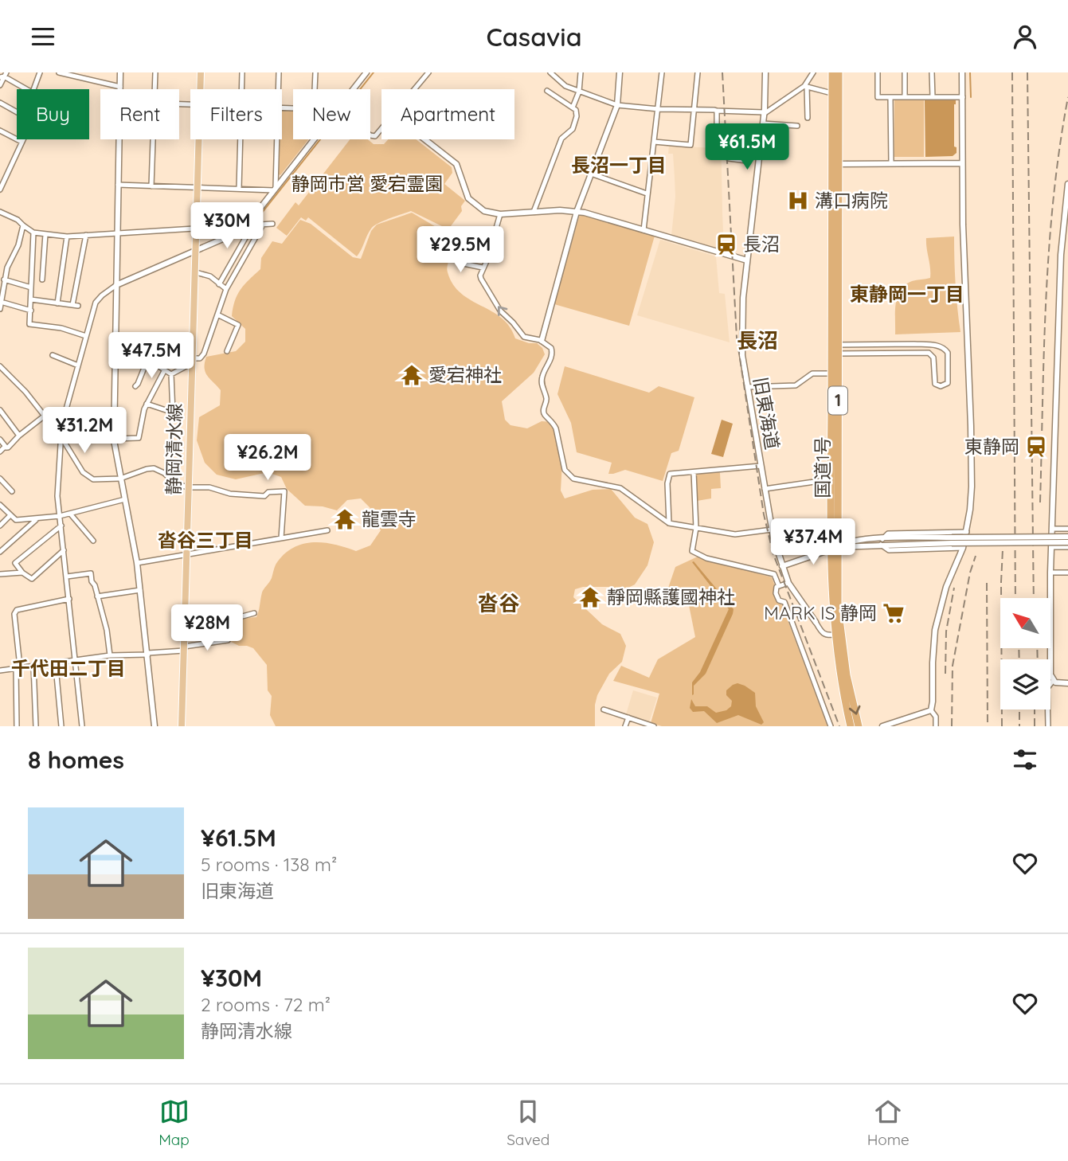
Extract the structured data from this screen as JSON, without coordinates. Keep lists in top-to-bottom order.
{
  "streets": {
    "highway": ["1", "国道1号"],
    "main road": ["静岡清水線"],
    "street": ["旧東海道"]
  },
  "crossings": [
    ["旧東海道", "国道1号"]
  ],
  "districts": [
    "長沼一丁目",
    "東静岡一丁目",
    "長沼",
    "沓谷三丁目",
    "沓谷",
    "千代田二丁目"
  ],
  "parks": ["静岡市営 愛宕霊園"],
  "places": {
    "hospital": ["溝口病院"],
    "station": ["長沼", "東静岡"],
    "temple": ["愛宕神社", "龍雲寺", "靜岡縣護國神社"],
    "supermarket": ["MARK IS 静岡"]
  },
  "north": "top left",
  "page": {
    "header": "Casavia",
    "chip": [
      "Buy",
      "Rent",
      "Filters",
      "New",
      "Apartment"
    ],
    "price": [
      "¥61.5M",
      "¥30M",
      "¥29.5M",
      "¥47.5M",
      "¥31.2M",
      "¥26.2M",
      "¥37.4M",
      "¥28M"
    ],
    "heading": "8 homes",
    "list": [
      {
        "name": "¥61.5M",
        "note": "5 rooms · 138 m² · 旧東海道"
      },
      {
        "name": "¥30M",
        "note": "2 rooms · 72 m² · 静岡清水線"
      }
    ],
    "tabs": ["Map", "Saved", "Home"]
  }
}
